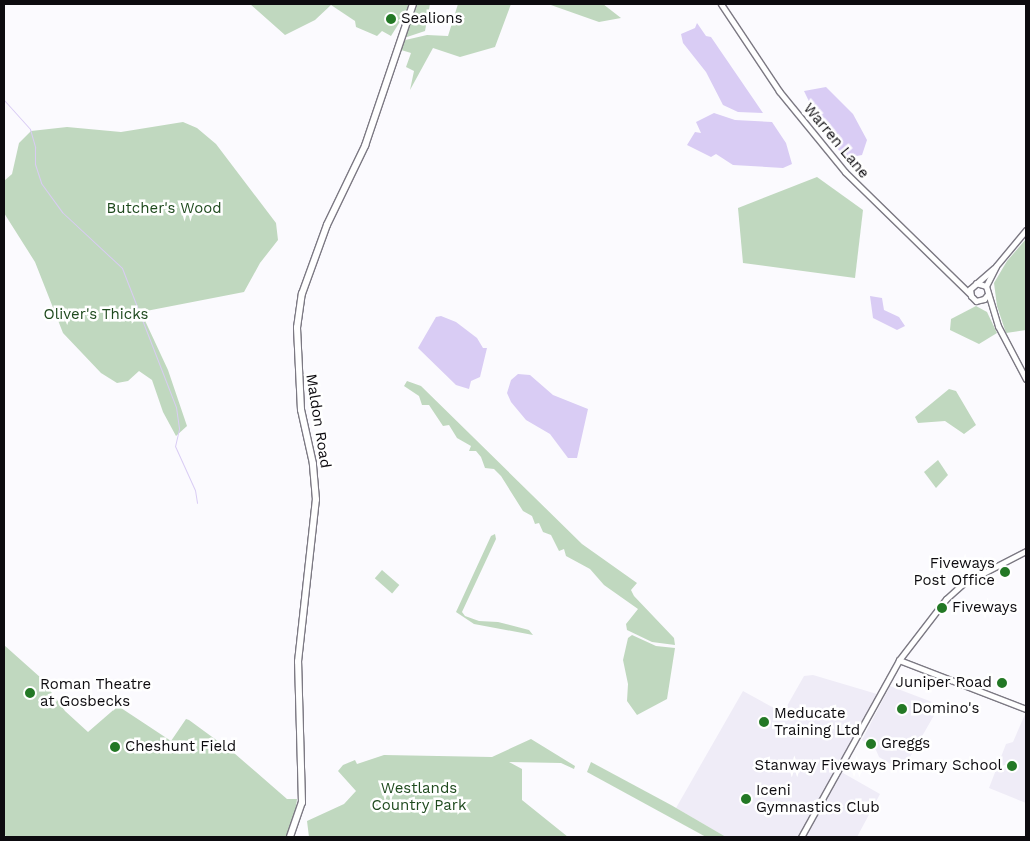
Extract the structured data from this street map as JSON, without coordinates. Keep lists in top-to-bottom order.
{
  "streets": {
    "main road": ["Maldon Road"],
    "street": ["Warren Lane"]
  },
  "parks": ["Butcher's Wood", "Oliver's Thicks", "Westlands Country Park"],
  "places": [
    "Sealions",
    "Fiveways Post Office",
    "Fiveways",
    "Juniper Road",
    "Roman Theatre at Gosbecks",
    "Domino's",
    "Meducate Training Ltd",
    "Greggs",
    "Cheshunt Field",
    "Stanway Fiveways Primary School",
    "Iceni Gymnastics Club"
  ]
}
